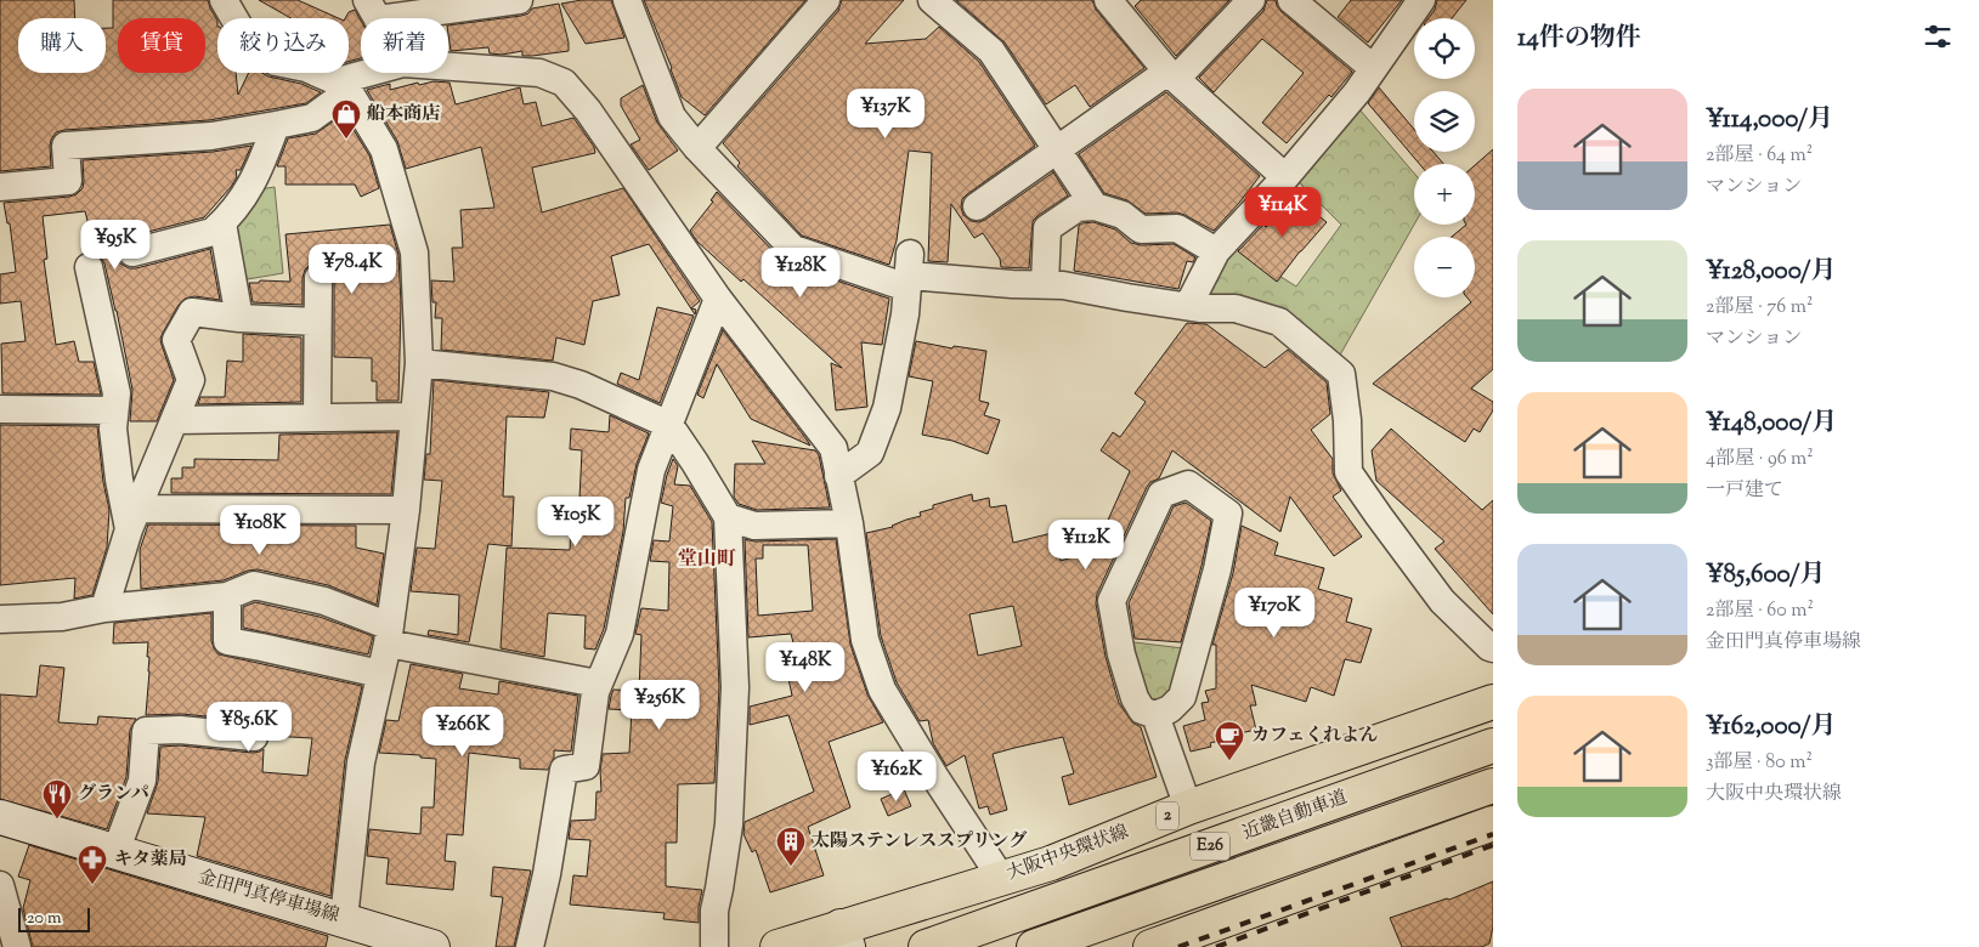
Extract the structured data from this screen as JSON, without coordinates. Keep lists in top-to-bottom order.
{
  "streets": {
    "main road": [
      "2",
      "近畿自動車道",
      "E26",
      "大阪中央環状線",
      "金田門真停車場線"
    ]
  },
  "districts": ["堂山町"],
  "places": {
    "shop": ["船本商店"],
    "cafe": ["カフェくれよん"],
    "restaurant": ["グランパ"],
    "building": ["太陽ステンレススプリング"],
    "pharmacy": ["キタ薬局"]
  },
  "scale_bar": "20 m",
  "page": {
    "heading": "14件の物件",
    "map_buttons": ["+", "−"],
    "chip": [
      "購入",
      "賃貸",
      "絞り込み",
      "新着"
    ],
    "list": [
      {
        "name": "¥114,000/月",
        "note": "2部屋 · 64 m² · マンション"
      },
      {
        "name": "¥128,000/月",
        "note": "2部屋 · 76 m² · マンション"
      },
      {
        "name": "¥148,000/月",
        "note": "4部屋 · 96 m² · 一戸建て"
      },
      {
        "name": "¥85,600/月",
        "note": "2部屋 · 60 m² · 金田門真停車場線"
      },
      {
        "name": "¥162,000/月",
        "note": "3部屋 · 80 m² · 大阪中央環状線"
      }
    ],
    "price": [
      "¥137K",
      "¥114K",
      "¥95K",
      "¥78.4K",
      "¥128K",
      "¥105K",
      "¥108K",
      "¥112K",
      "¥170K",
      "¥148K",
      "¥256K",
      "¥85.6K",
      "¥266K",
      "¥162K"
    ],
    "scale": "20 m"
  }
}
